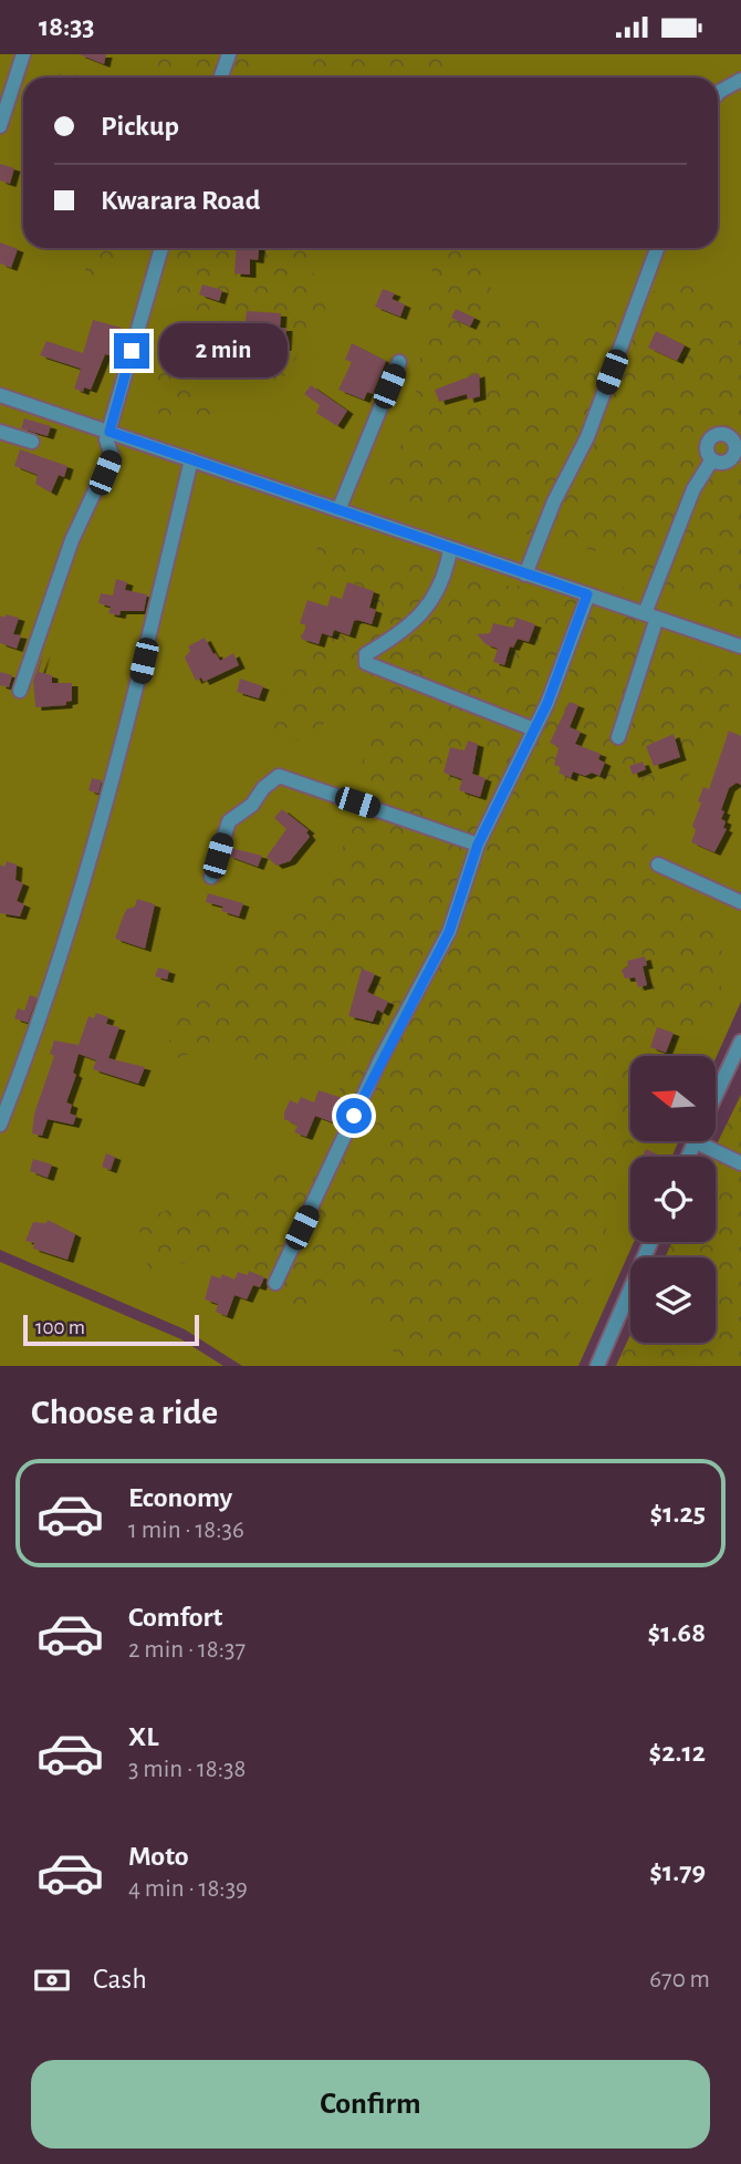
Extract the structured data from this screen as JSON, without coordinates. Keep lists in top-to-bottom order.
{
  "scale_bar": "100 m",
  "north": "left",
  "page": {
    "status": "18:33",
    "banner": ["Pickup", "Kwarara Road"],
    "bubble": "2 min",
    "scale": "100 m",
    "heading": "Choose a ride",
    "list": [
      {
        "name": "Economy",
        "note": "1 min · 18:36",
        "value": "$1.25"
      },
      {
        "name": "Comfort",
        "note": "2 min · 18:37",
        "value": "$1.68"
      },
      {
        "name": "XL",
        "note": "3 min · 18:38",
        "value": "$2.12"
      },
      {
        "name": "Moto",
        "note": "4 min · 18:39",
        "value": "$1.79"
      }
    ],
    "pay": ["Cash", "670 m"],
    "buttons": "Confirm"
  }
}
